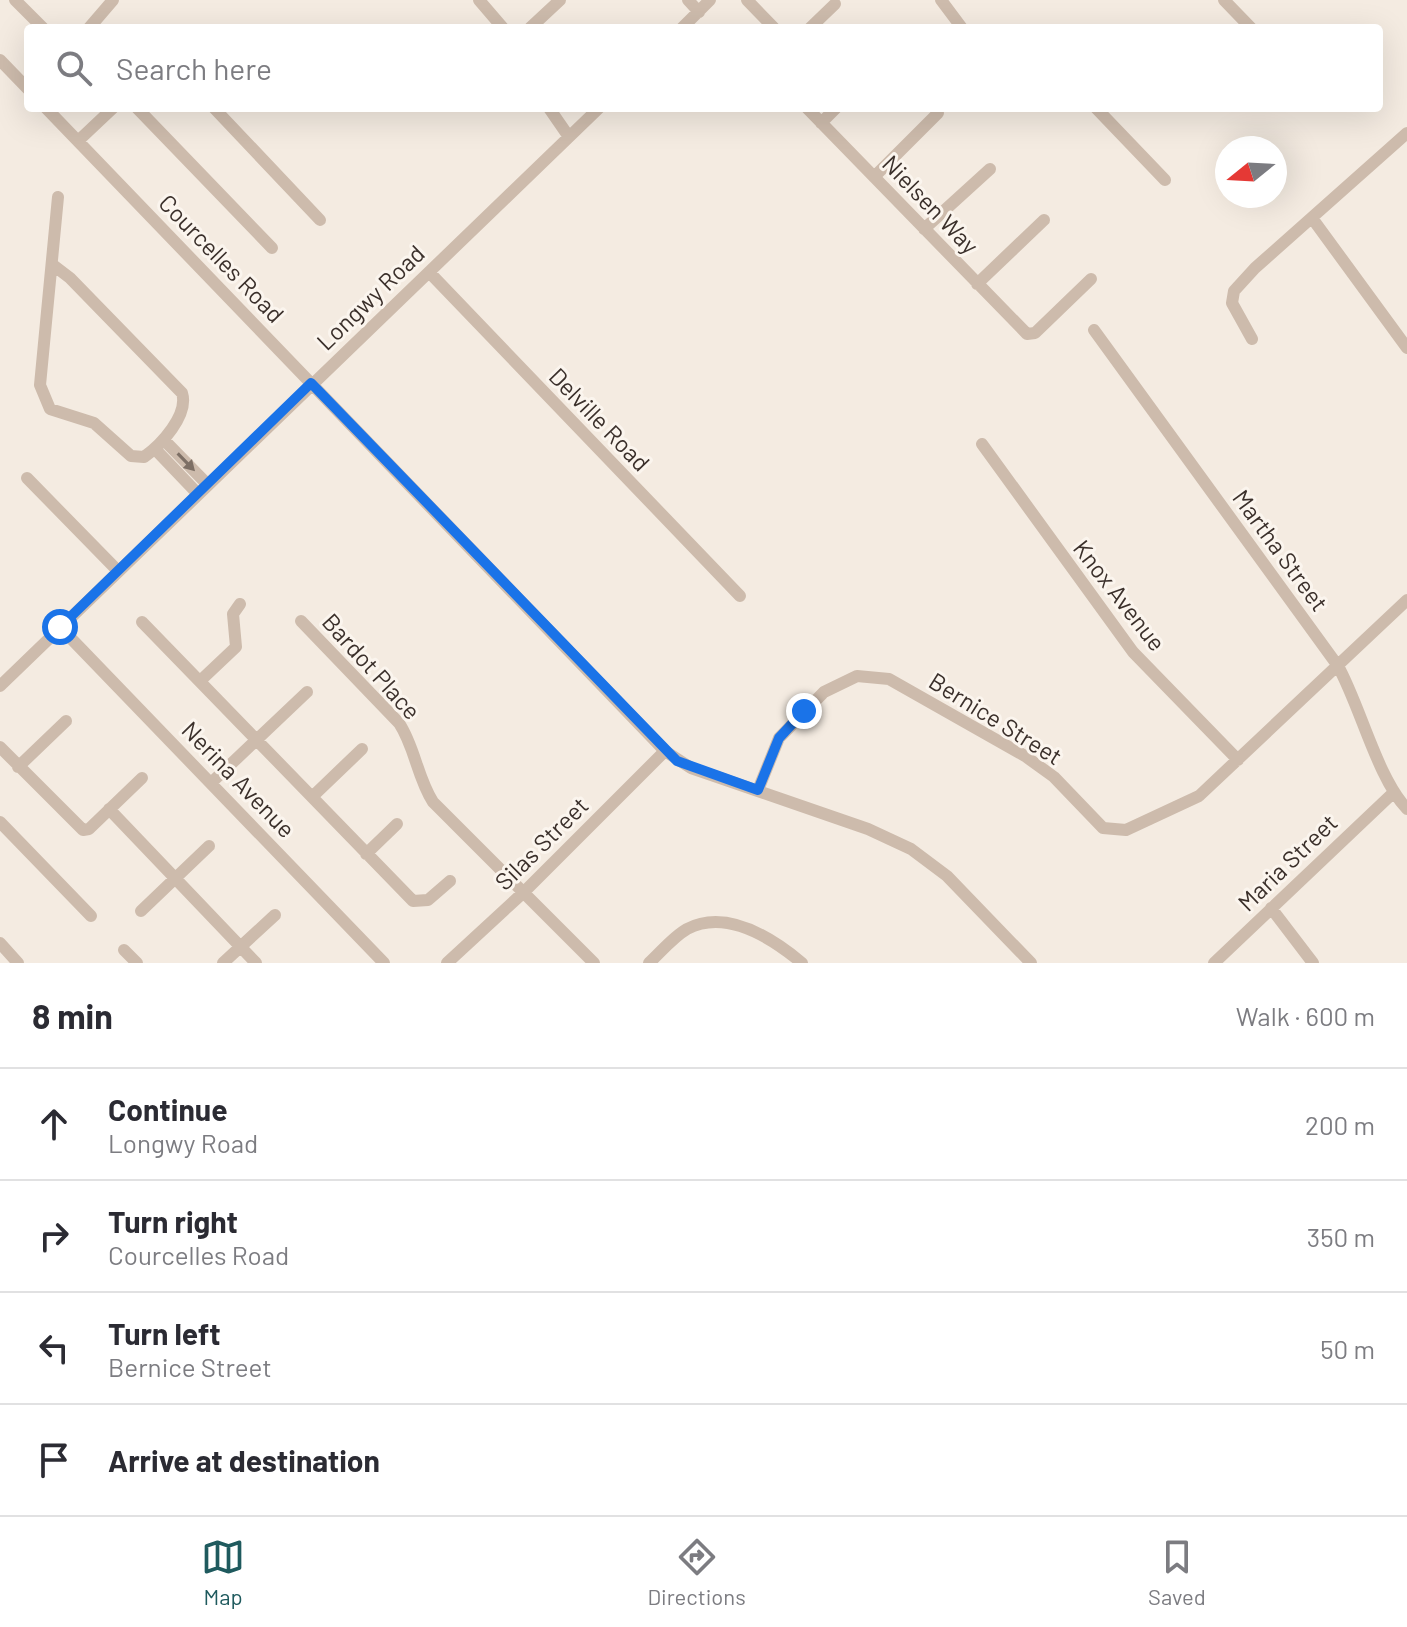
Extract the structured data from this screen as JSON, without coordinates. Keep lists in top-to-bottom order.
{
  "streets": {
    "street": [
      "Nielsen Way",
      "Courcelles Road",
      "Longwy Road",
      "Delville Road",
      "Martha Street",
      "Knox Avenue",
      "Bardot Place",
      "Bernice Street",
      "Nerina Avenue",
      "Silas Street",
      "Maria Street"
    ]
  },
  "crossings": [
    ["Courcelles Road", "Longwy Road"],
    ["Courcelles Road", "Bernice Street"],
    ["Courcelles Road", "Silas Street"],
    ["Longwy Road", "Delville Road"],
    ["Longwy Road", "Nerina Avenue"],
    ["Martha Street", "Bernice Street"],
    ["Martha Street", "Maria Street"],
    ["Knox Avenue", "Bernice Street"],
    ["Bardot Place", "Silas Street"]
  ],
  "north": "left",
  "page": {
    "search": "Search here",
    "heading": ["8 min", "Walk · 600 m"],
    "list": [
      ["Continue", "Longwy Road", "200 m"],
      ["Turn right", "Courcelles Road", "350 m"],
      ["Turn left", "Bernice Street", "50 m"],
      "Arrive at destination"
    ],
    "nav": ["Map", "Directions", "Saved"]
  }
}
